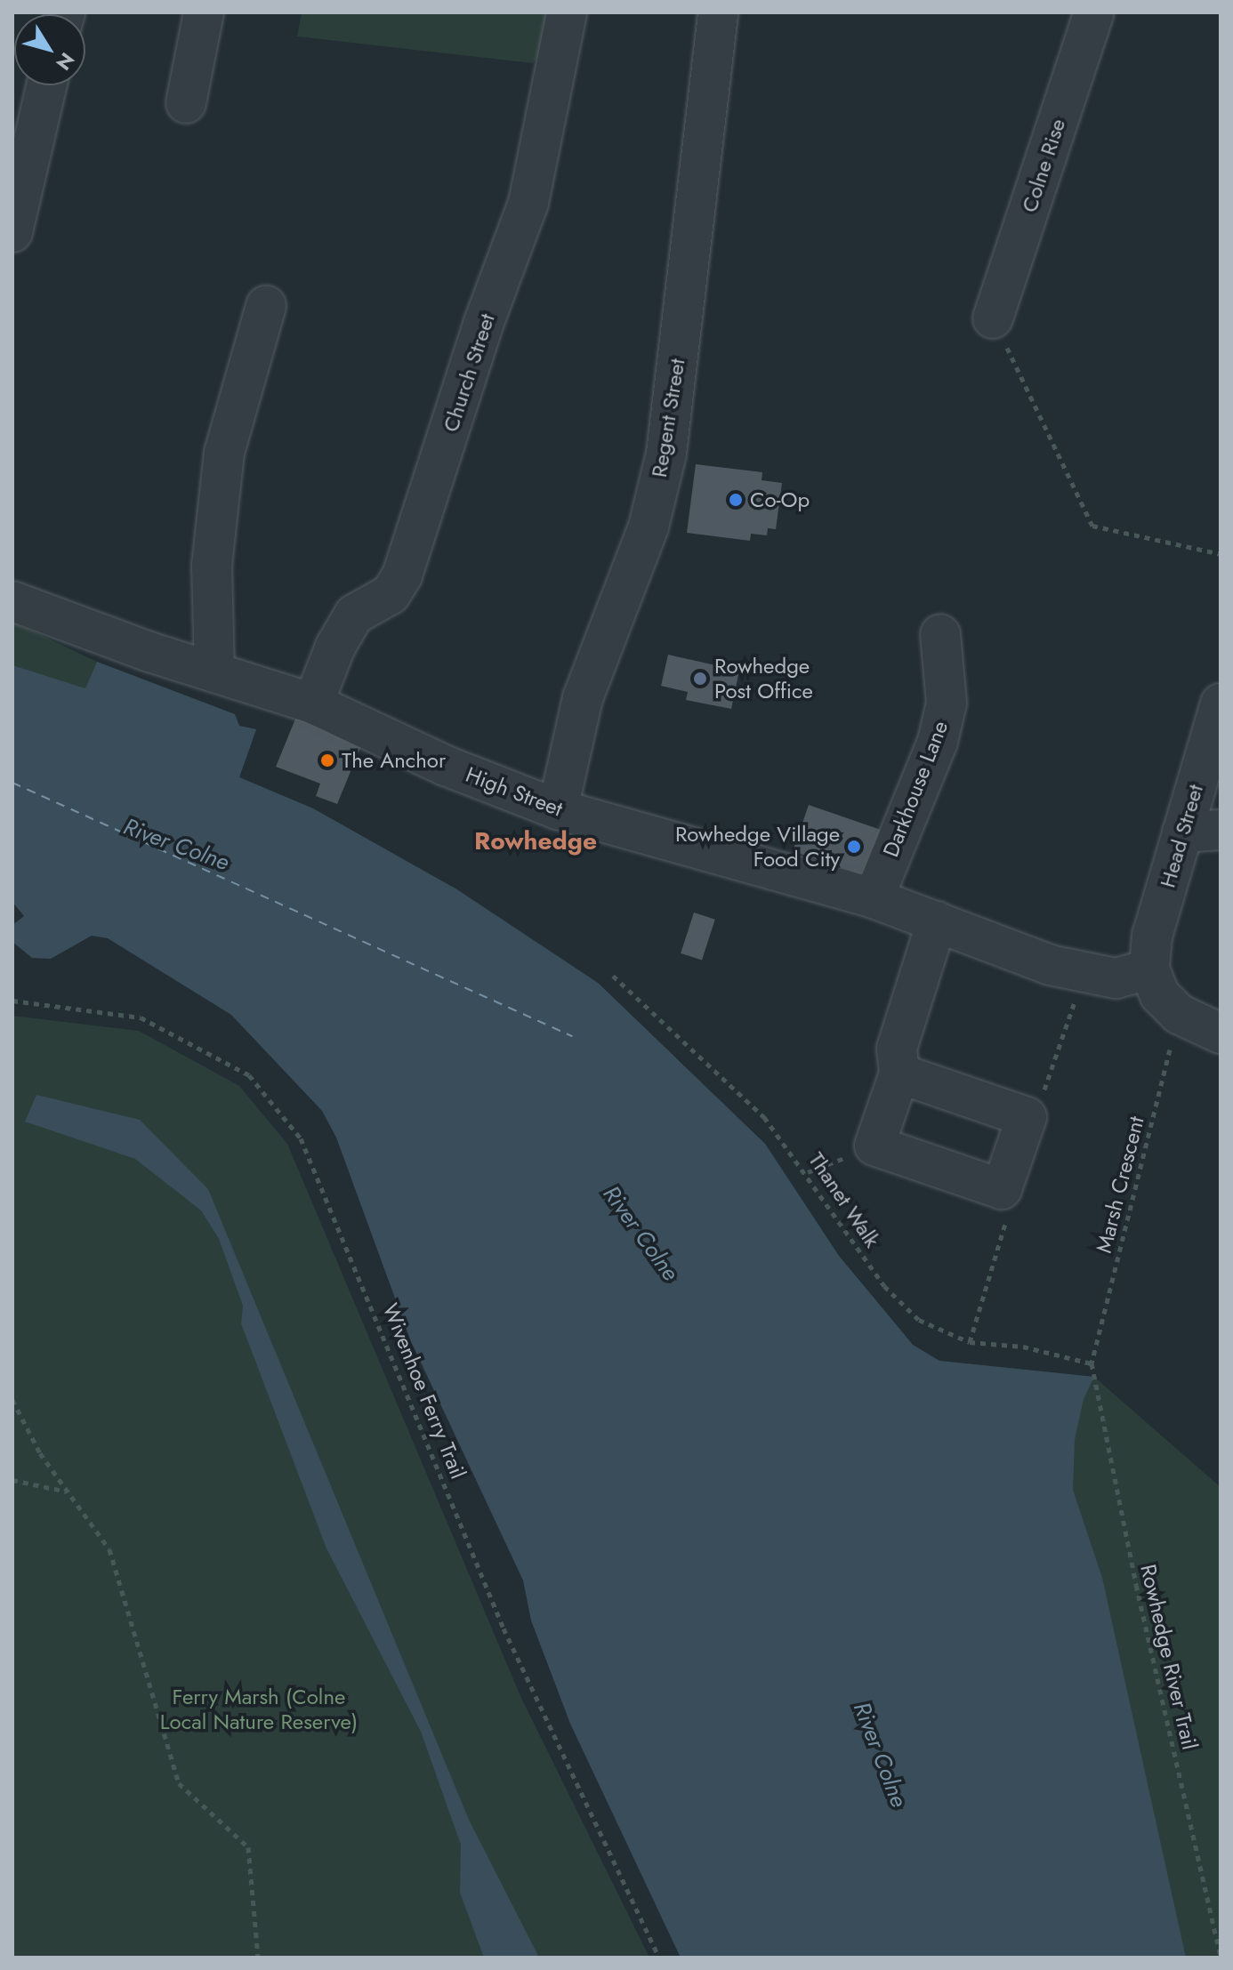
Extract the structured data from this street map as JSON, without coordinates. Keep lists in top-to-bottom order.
{
  "streets": {
    "street": [
      "Colne Rise",
      "Church Street",
      "Regent Street",
      "Darkhouse Lane",
      "High Street",
      "Head Street"
    ],
    "path": [
      "Marsh Crescent",
      "Thanet Walk",
      "Wivenhoe Ferry Trail",
      "Rowhedge River Trail"
    ]
  },
  "crossings": [
    ["Church Street", "High Street"],
    ["Regent Street", "High Street"],
    ["Darkhouse Lane", "High Street"],
    ["High Street", "Head Street"],
    ["Marsh Crescent", "Thanet Walk"],
    ["Marsh Crescent", "Rowhedge River Trail"],
    ["Thanet Walk", "Rowhedge River Trail"]
  ],
  "districts": ["Rowhedge"],
  "water": ["River Colne"],
  "parks": ["Ferry Marsh (Colne Local Nature Reserve)"],
  "places": [
    "Co-Op",
    "Rowhedge Post Office",
    "The Anchor",
    "Rowhedge Village Food City"
  ],
  "north": "bottom right"
}
